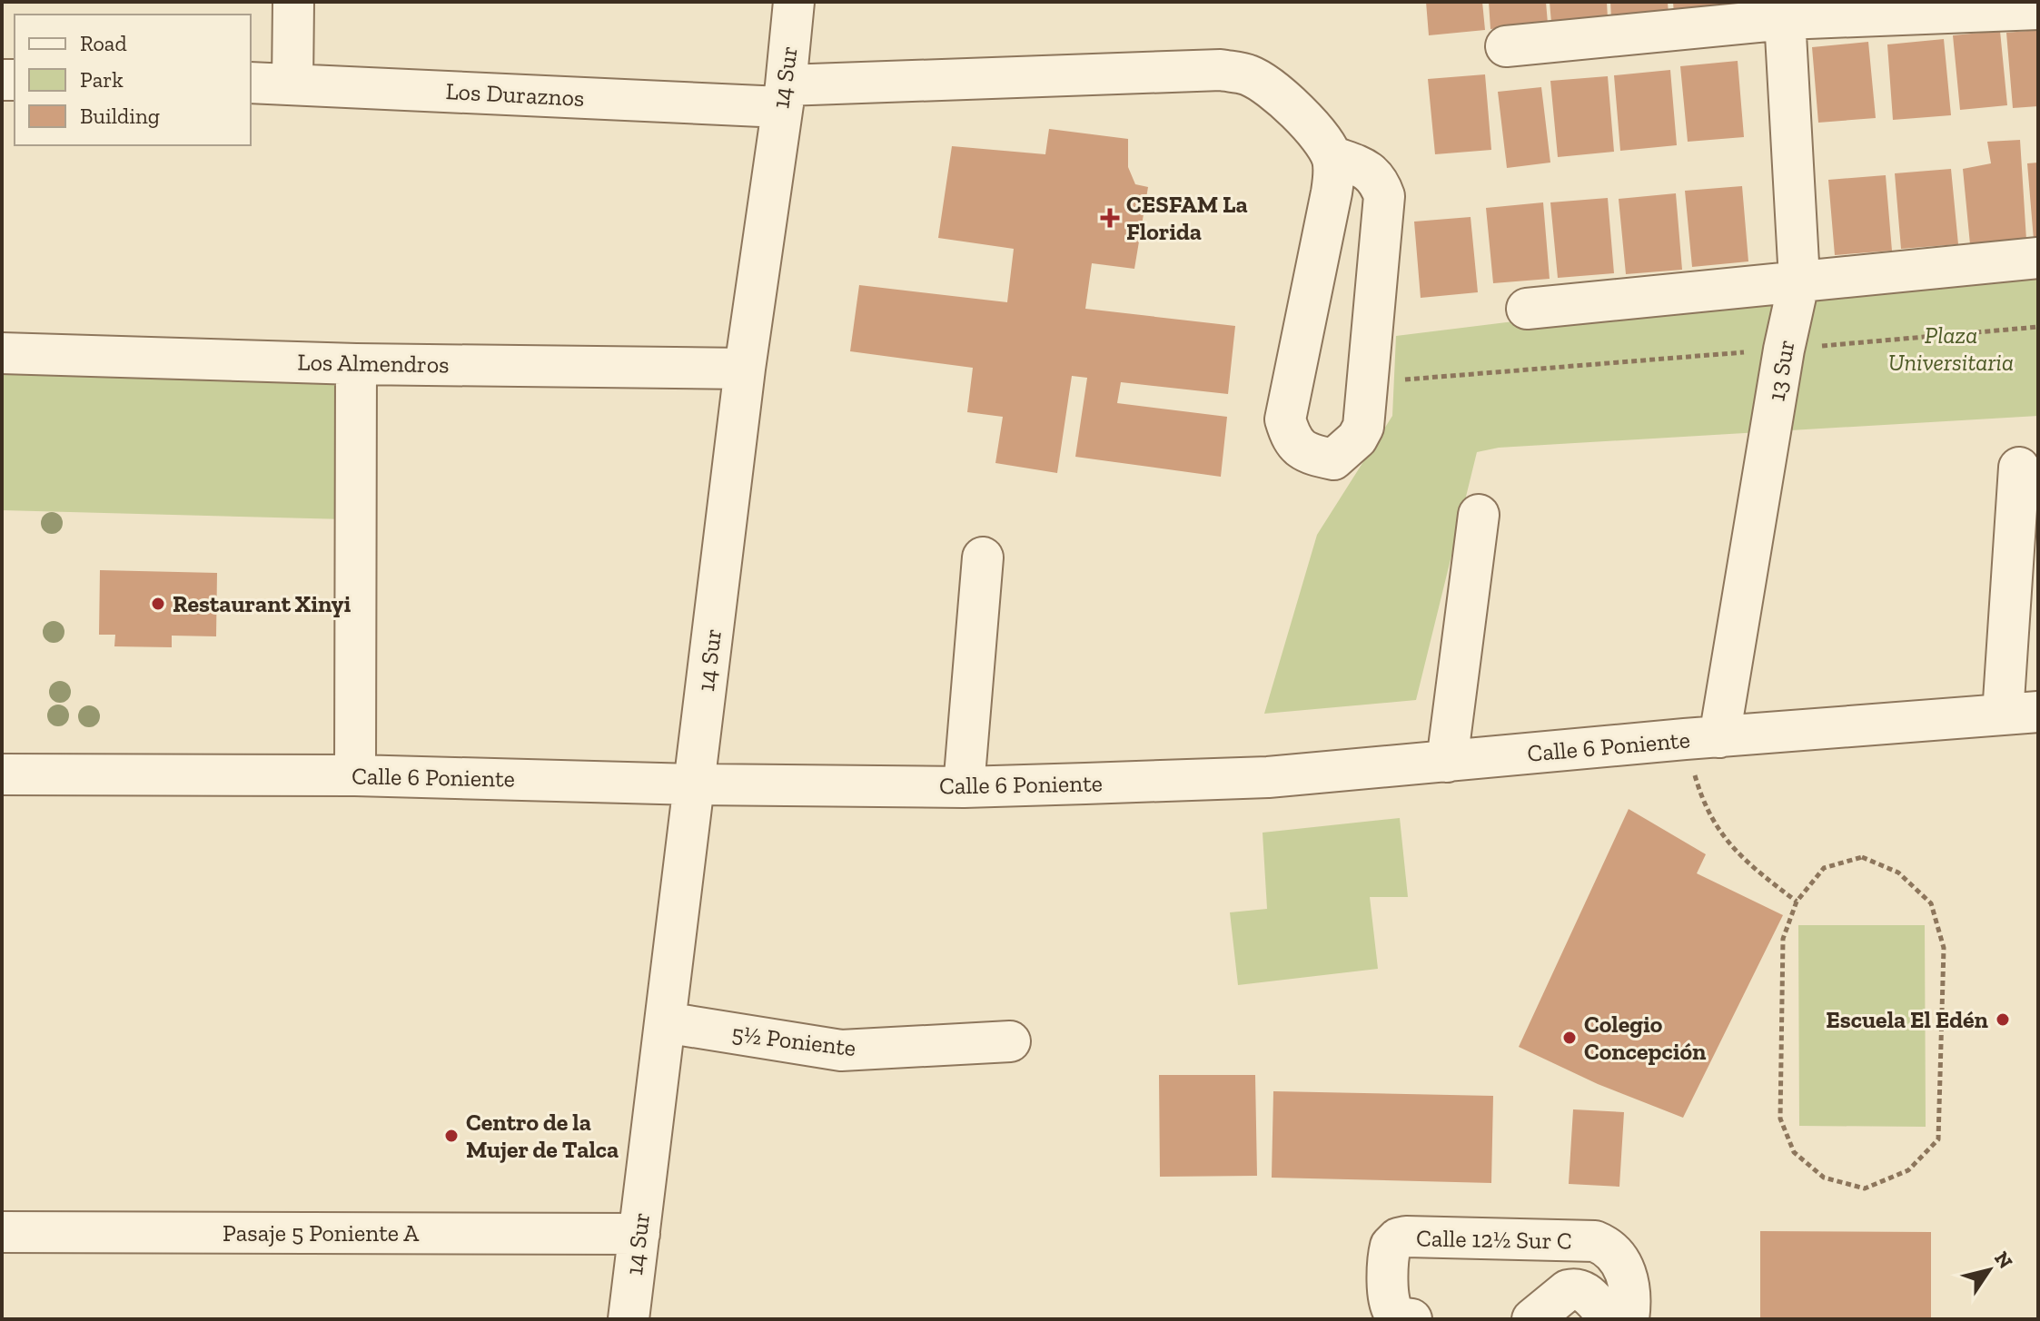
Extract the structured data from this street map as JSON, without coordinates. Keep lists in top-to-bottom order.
{
  "streets": {
    "street": [
      "14 Sur",
      "Los Duraznos",
      "Los Almendros",
      "13 Sur",
      "Calle 6 Poniente",
      "5½ Poniente",
      "Pasaje 5 Poniente A",
      "Calle 12½ Sur C"
    ]
  },
  "crossings": [
    ["14 Sur", "Los Duraznos"],
    ["14 Sur", "Los Almendros"],
    ["14 Sur", "Calle 6 Poniente"],
    ["14 Sur", "5½ Poniente"],
    ["14 Sur", "Pasaje 5 Poniente A"],
    ["13 Sur", "Calle 6 Poniente"]
  ],
  "parks": ["Plaza Universitaria"],
  "places": {
    "health": ["CESFAM La Florida"],
    "other": [
      "Restaurant Xinyi",
      "Escuela El Edén",
      "Colegio Concepción",
      "Centro de la Mujer de Talca"
    ]
  },
  "legend": ["Road", "Park", "Building"],
  "north": "top right"
}
